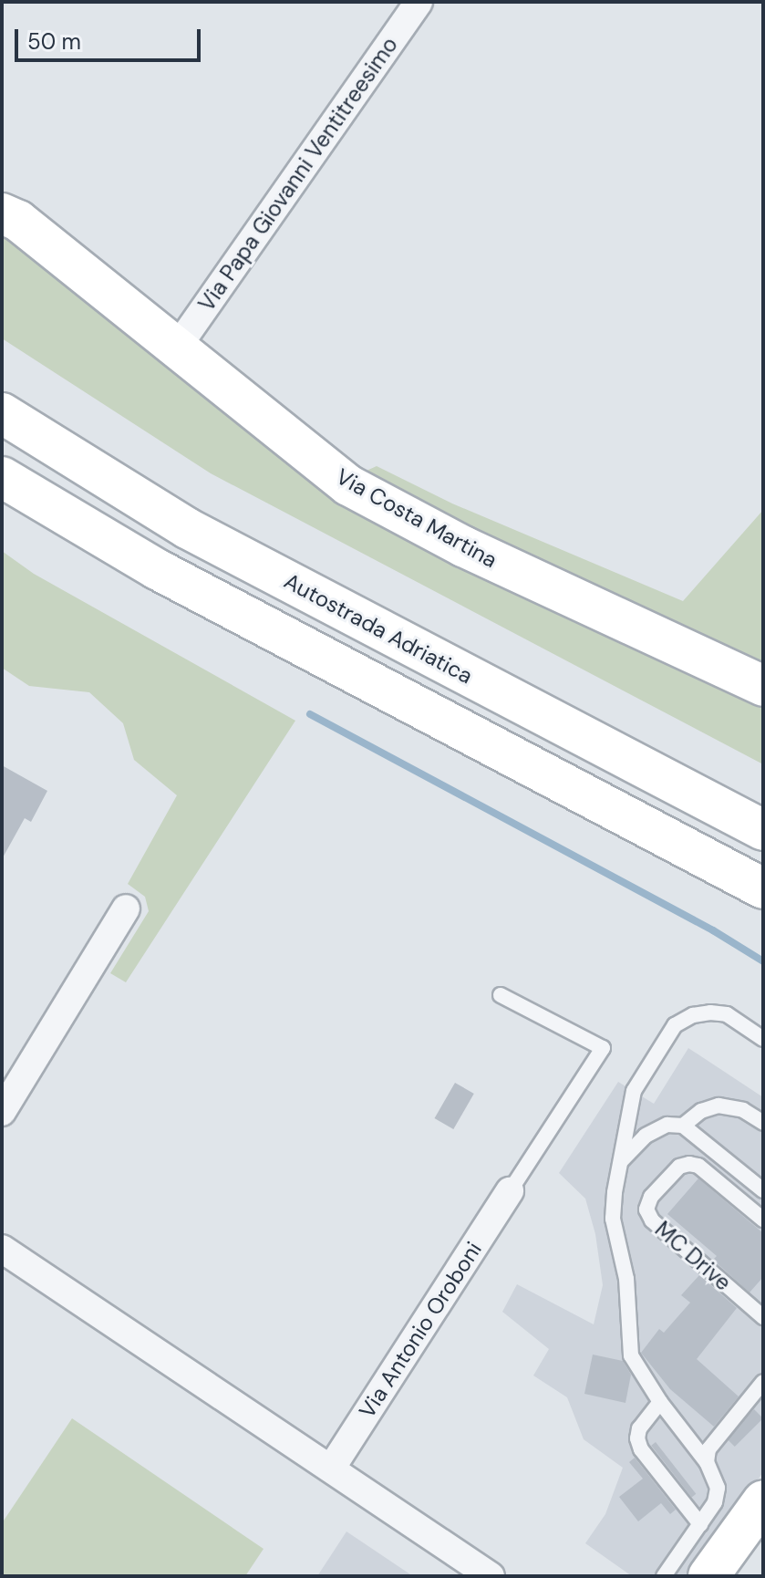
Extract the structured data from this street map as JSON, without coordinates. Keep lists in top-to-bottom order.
{
  "streets": {
    "main road": ["Via Costa Martina", "Autostrada Adriatica"],
    "street": ["Via Papa Giovanni Ventitreesimo", "Via Antonio Oroboni"],
    "lane": ["MC Drive"]
  },
  "crossings": [
    ["Via Papa Giovanni Ventitreesimo", "Via Costa Martina"]
  ],
  "scale_bar": "50 m"
}
